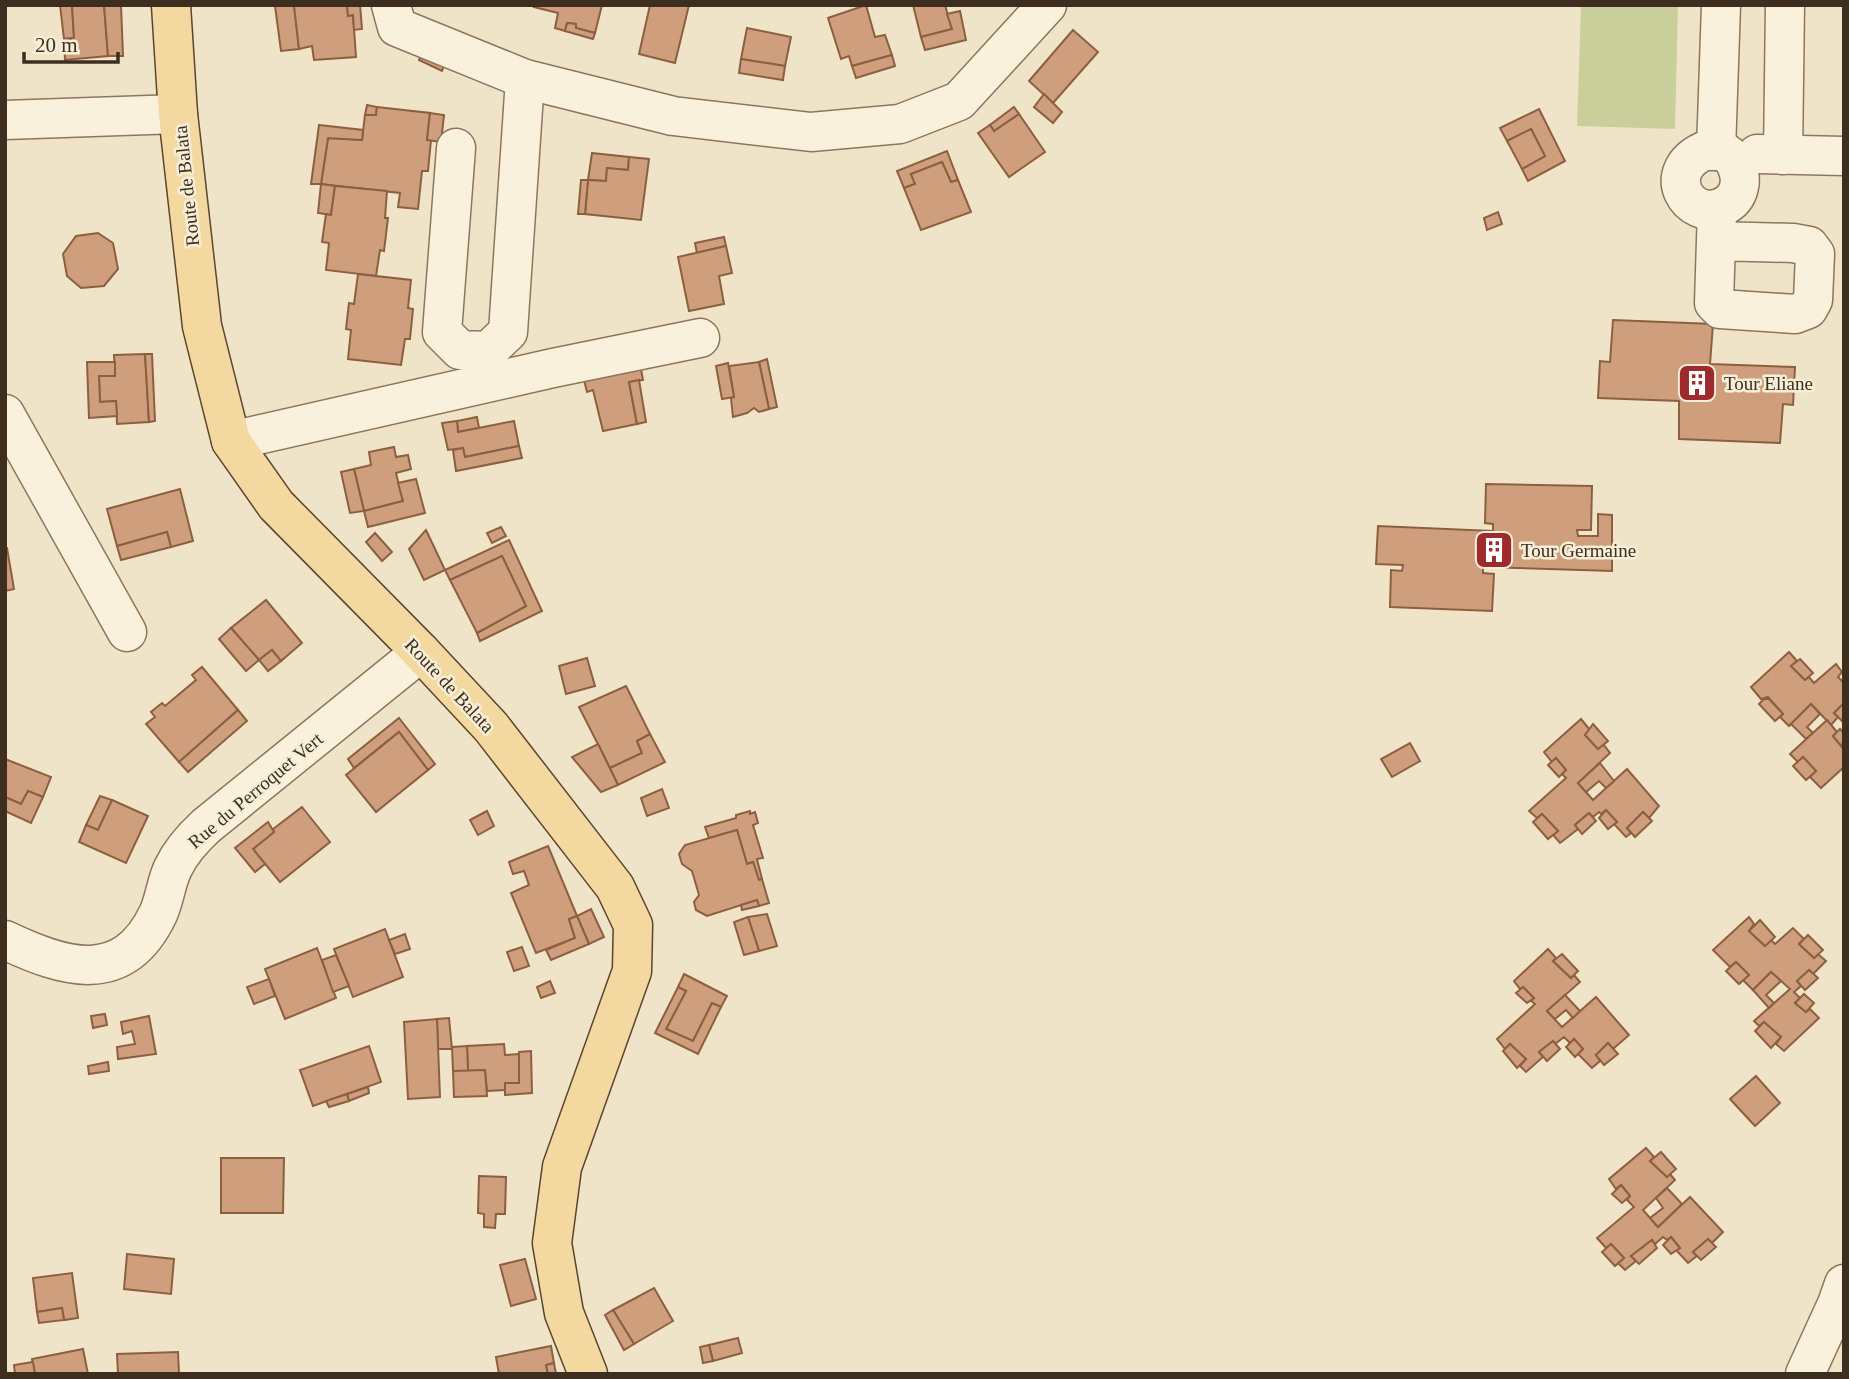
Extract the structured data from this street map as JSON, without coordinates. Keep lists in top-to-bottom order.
{
  "streets": {
    "main road": ["Route de Balata"],
    "street": ["Rue du Perroquet Vert"]
  },
  "crossings": [
    ["Route de Balata", "Rue du Perroquet Vert"]
  ],
  "places": {
    "building": ["Tour Eliane", "Tour Germaine"]
  },
  "scale_bar": "20 m"
}
